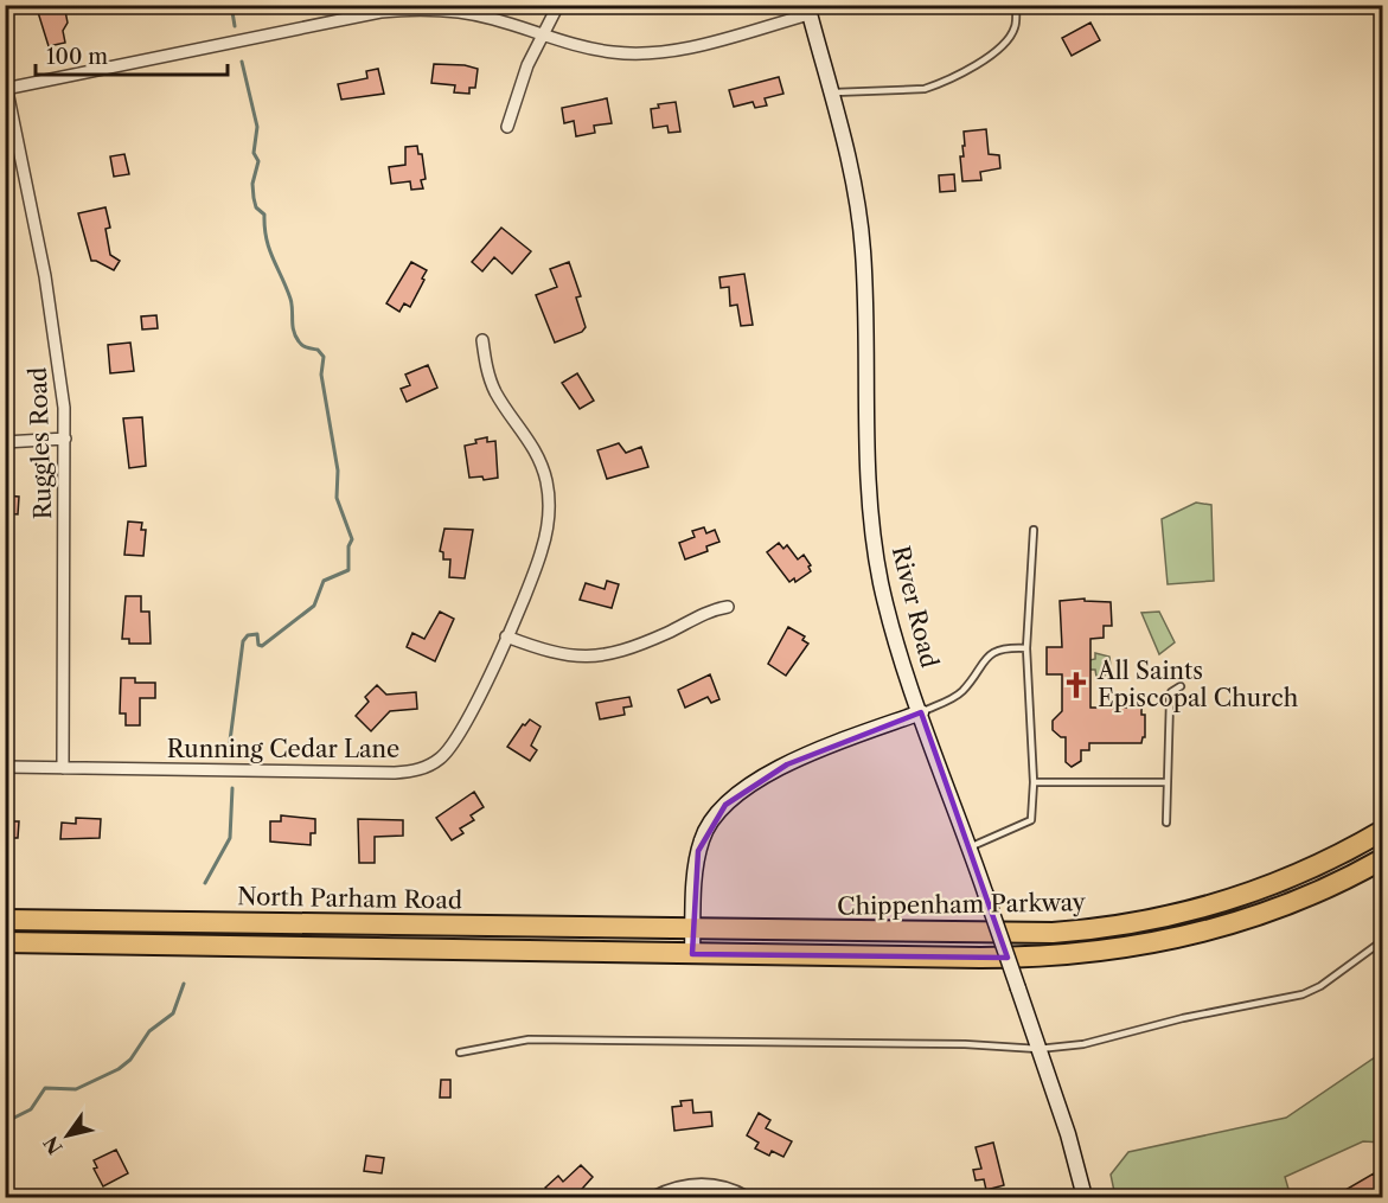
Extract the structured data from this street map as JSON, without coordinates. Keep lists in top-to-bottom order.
{
  "streets": {
    "highway": ["North Parham Road", "Chippenham Parkway"],
    "main road": ["River Road"],
    "street": ["Ruggles Road", "Running Cedar Lane"]
  },
  "crossings": [
    ["Ruggles Road", "Running Cedar Lane"],
    ["North Parham Road", "Chippenham Parkway"]
  ],
  "places": {
    "church": ["All Saints Episcopal Church"]
  },
  "scale_bar": "100 m",
  "north": "bottom left"
}
